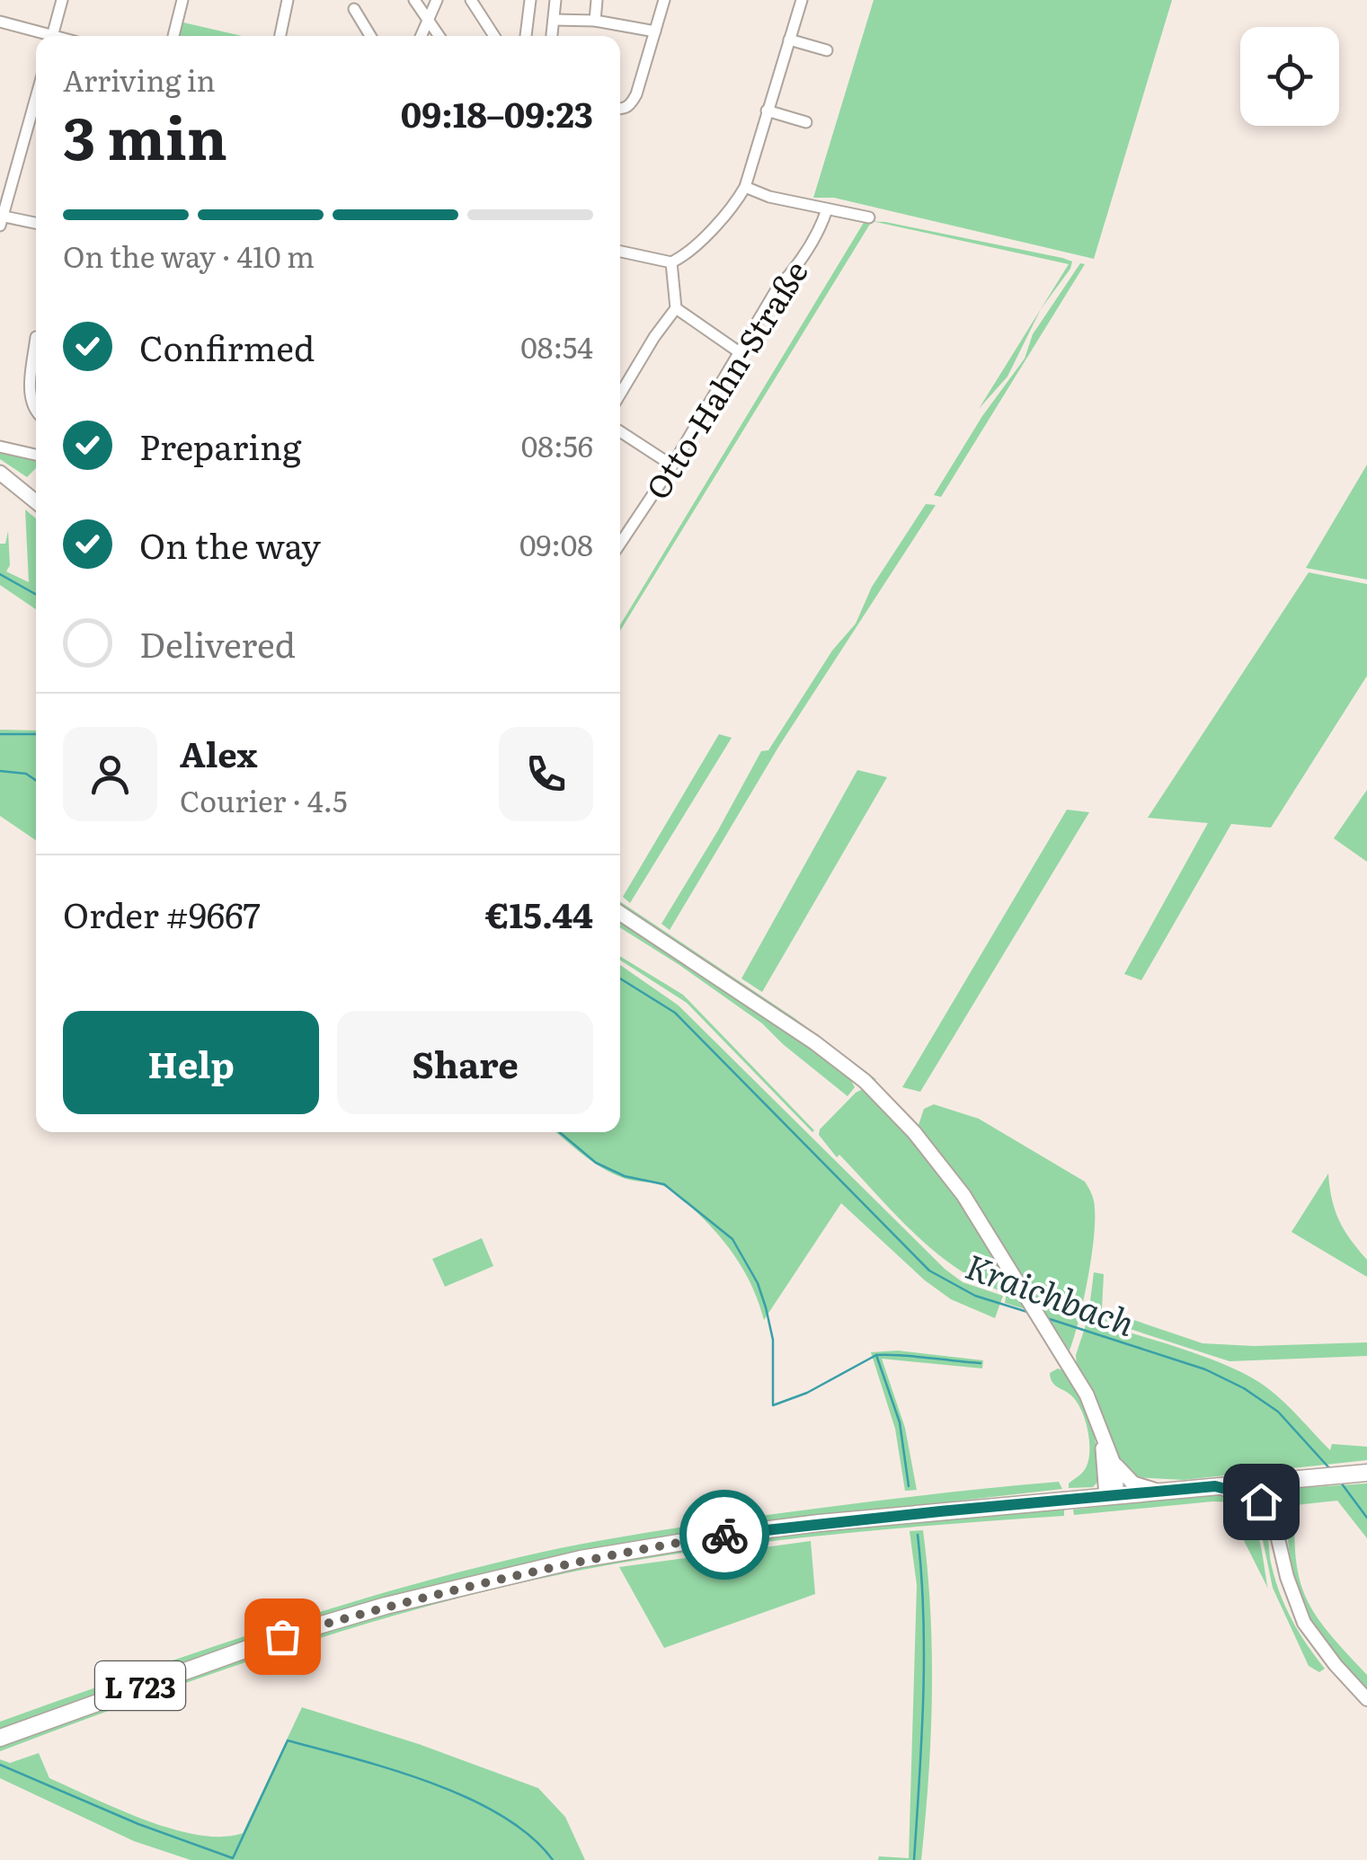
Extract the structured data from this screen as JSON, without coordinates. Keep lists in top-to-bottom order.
{
  "streets": {
    "main road": ["L 723"],
    "street": ["Otto-Hahn-Straße"]
  },
  "water": ["Kraichbach"],
  "page": {
    "heading": ["3 min", "Arriving in", "09:18–09:23"],
    "panel": [
      "Alex",
      "Courier · 4.5",
      "Order #9667",
      "€15.44"
    ],
    "bar": "On the way · 410 m",
    "list": [
      ["Confirmed", "08:54"],
      ["Preparing", "08:56"],
      ["On the way", "09:08"],
      "Delivered"
    ],
    "buttons": ["Help", "Share"]
  }
}
